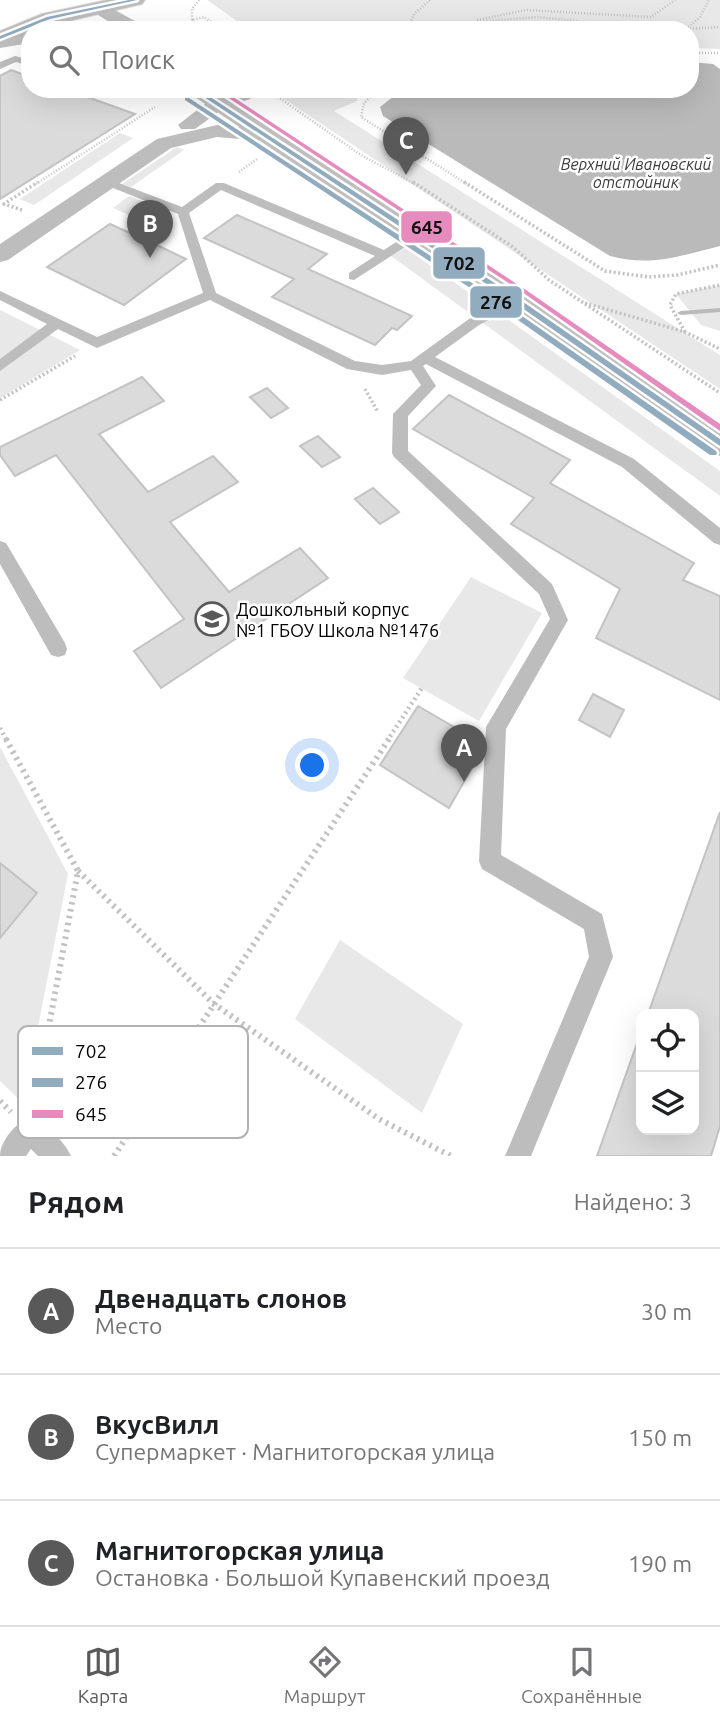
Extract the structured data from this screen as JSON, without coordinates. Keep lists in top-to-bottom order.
{
  "water": ["Верхний Ивановский отстойник"],
  "places": {
    "school or university": ["Дошкольный корпус №1 ГБОУ Школа №1476"]
  },
  "lines": ["transit line 702", "transit line 645", "transit line 276"],
  "legend": ["702", "276", "645"],
  "page": {
    "search": "Поиск",
    "pins": ["C", "B", "A"],
    "heading": ["Рядом", "Найдено: 3"],
    "list": [
      {
        "mark": "A",
        "name": "Двенадцать слонов",
        "note": "Место",
        "value": "30 m"
      },
      {
        "mark": "B",
        "name": "ВкусВилл",
        "note": "Супермаркет · Магнитогорская улица",
        "value": "150 m"
      },
      {
        "mark": "C",
        "name": "Магнитогорская улица",
        "note": "Остановка · Большой Купавенский проезд",
        "value": "190 m"
      }
    ],
    "nav": ["Карта", "Маршрут", "Сохранённые"]
  }
}
